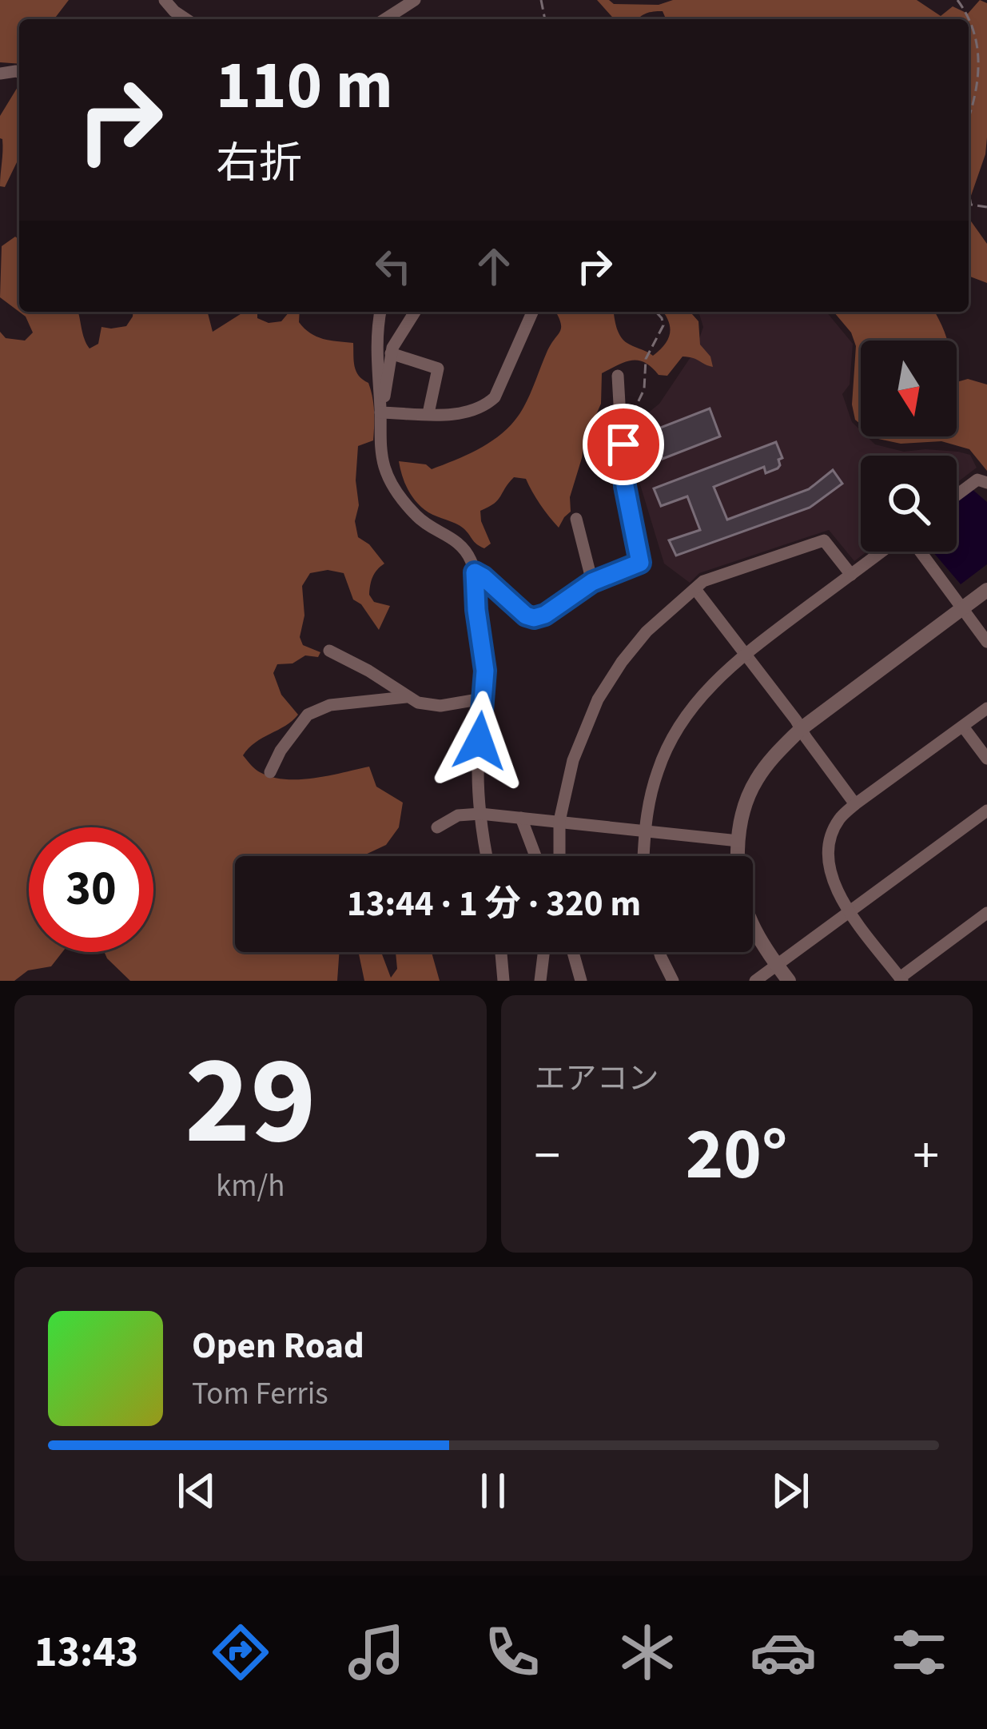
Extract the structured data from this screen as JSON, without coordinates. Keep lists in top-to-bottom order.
{
  "north": "bottom",
  "page": {
    "turn": ["110 m", "右折"],
    "limit": "30",
    "trip": "13:44 · 1 分 · 320 m",
    "tile": [
      ["29", "km/h"],
      "エアコン"
    ],
    "heat": ["−", "20°", "+"],
    "song": ["Open Road", "Tom Ferris"],
    "tabs": "13:43"
  }
}
